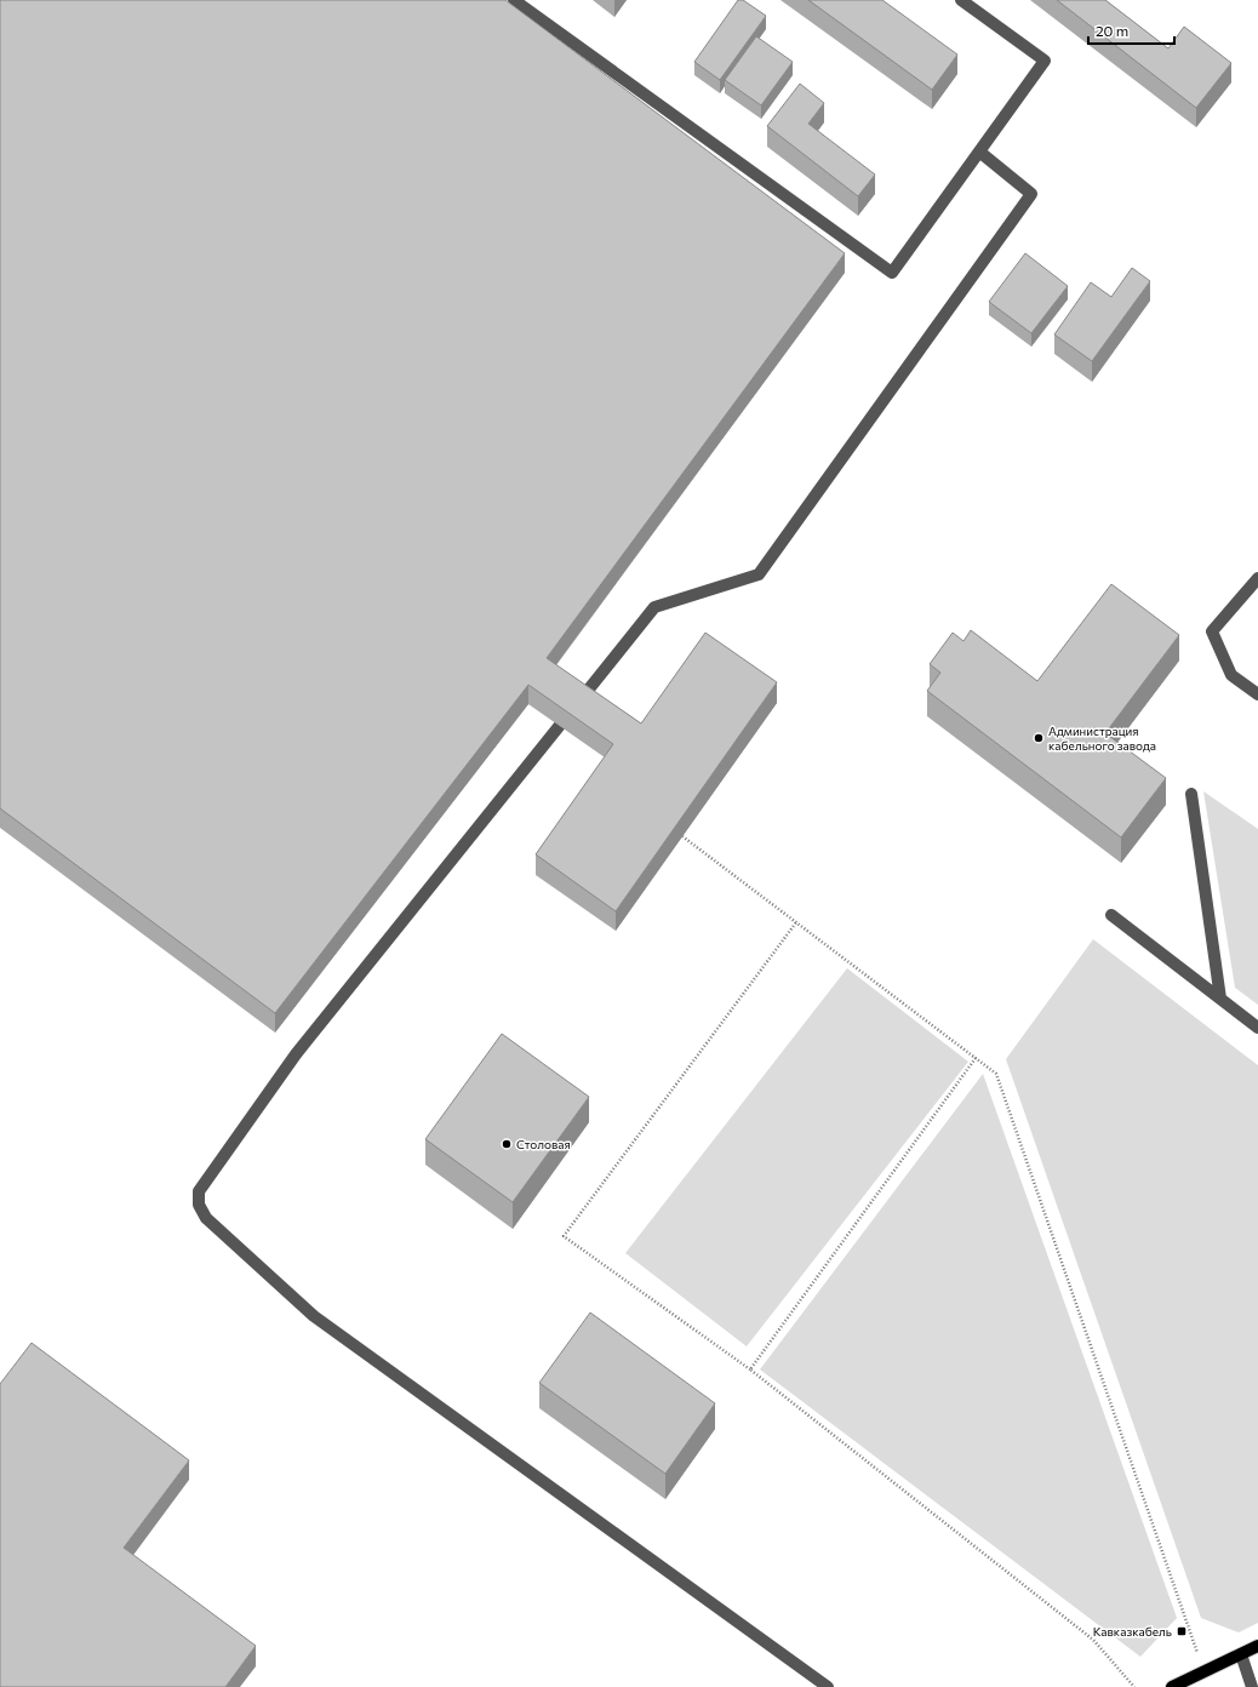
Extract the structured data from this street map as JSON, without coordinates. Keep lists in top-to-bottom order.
{
  "places": {
    "other": ["Администрация кабельного завода", "Столовая"],
    "transit": ["Кавказкабель"]
  },
  "scale_bar": "20 m"
}
